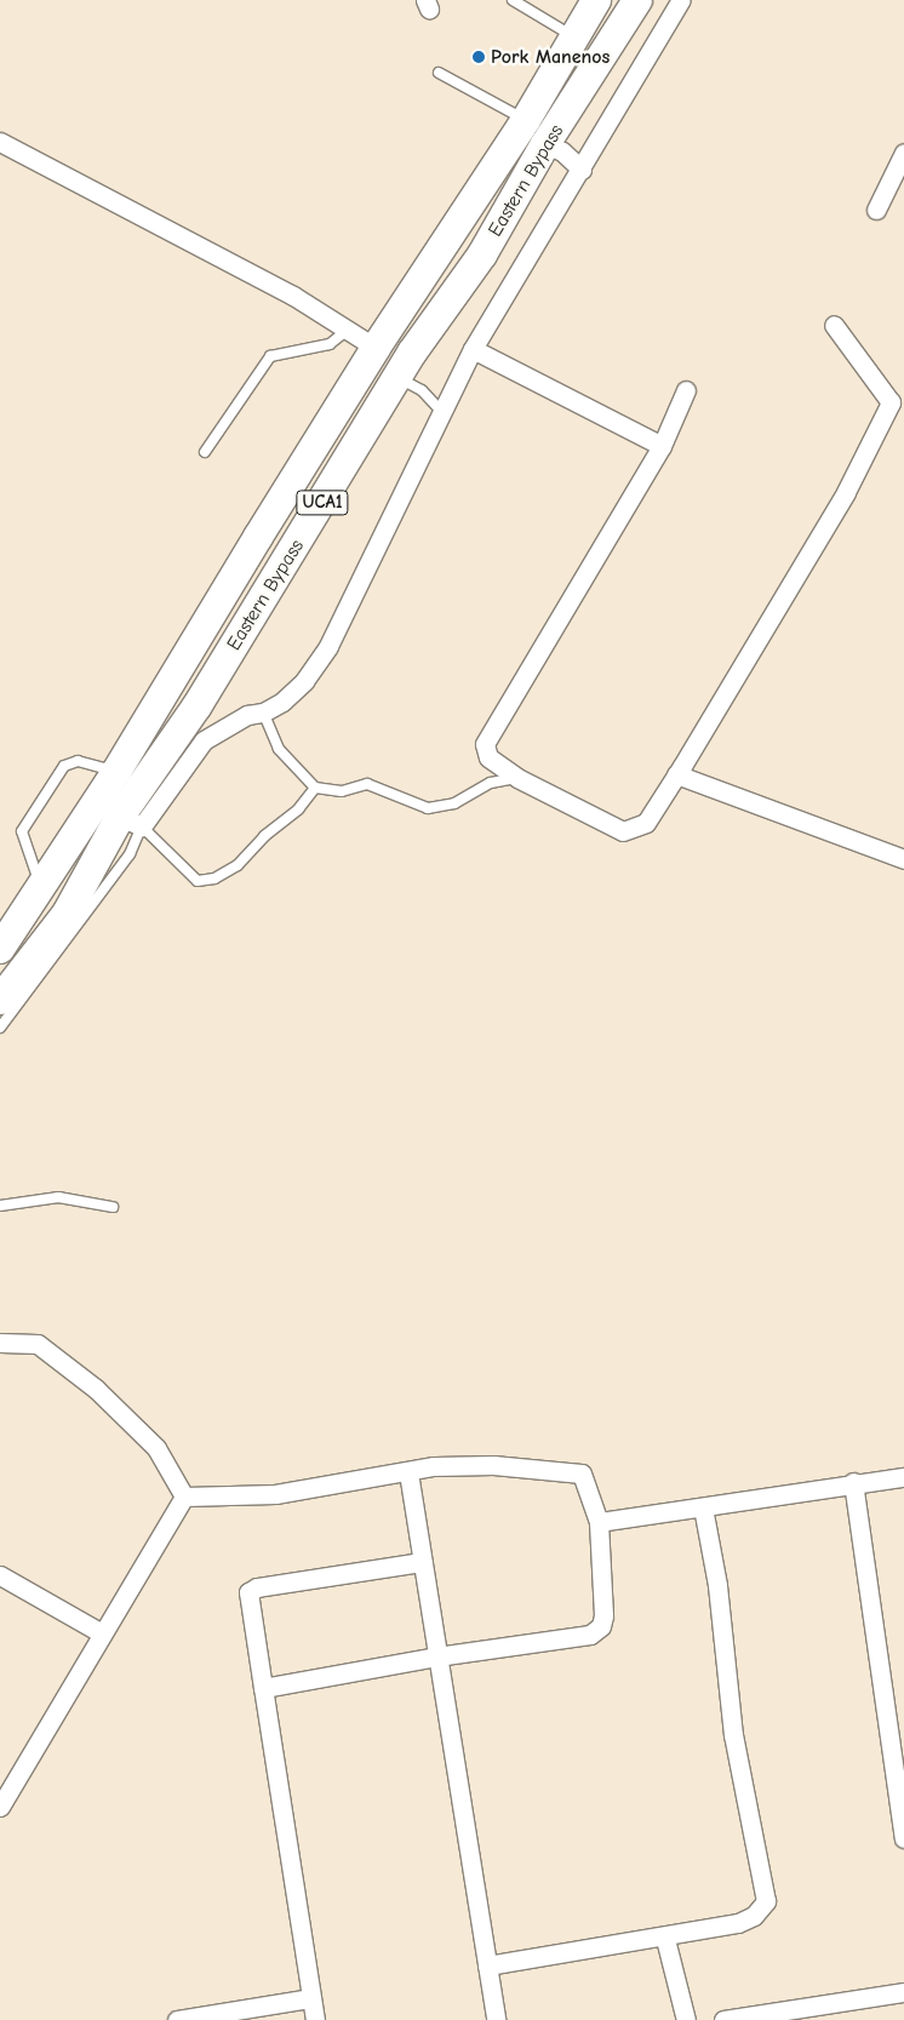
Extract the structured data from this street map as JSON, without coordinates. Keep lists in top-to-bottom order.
{
  "streets": {
    "main road": ["Eastern Bypass", "UCA1"]
  },
  "places": ["Pork Manenos"]
}
